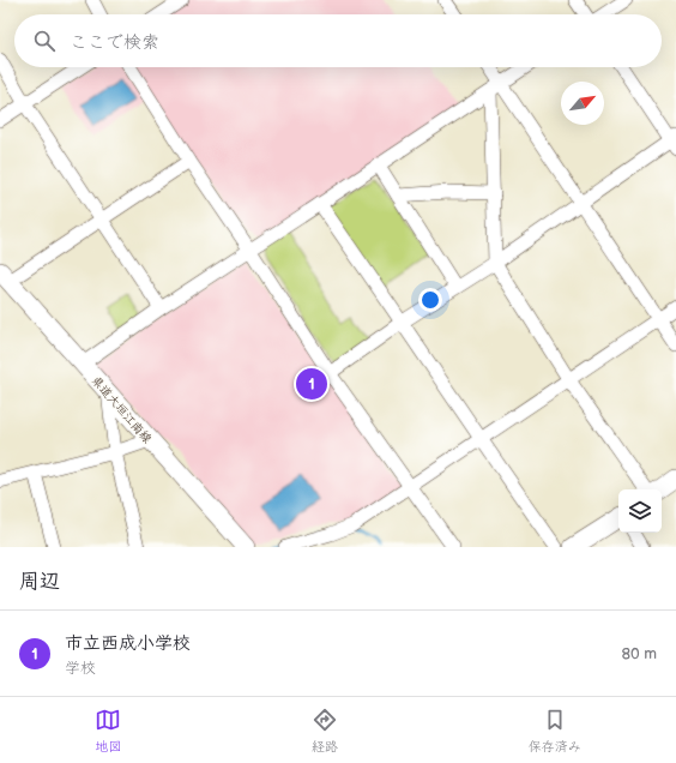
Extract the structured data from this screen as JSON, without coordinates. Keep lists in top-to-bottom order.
{
  "streets": {
    "main road": ["県道大垣江南線"]
  },
  "north": "top right",
  "page": {
    "search": "ここで検索",
    "pins": "1",
    "heading": "周辺",
    "list": [
      {
        "mark": "1",
        "name": "市立西成小学校",
        "note": "学校",
        "value": "80 m"
      }
    ],
    "nav": ["地図", "経路", "保存済み"]
  }
}
